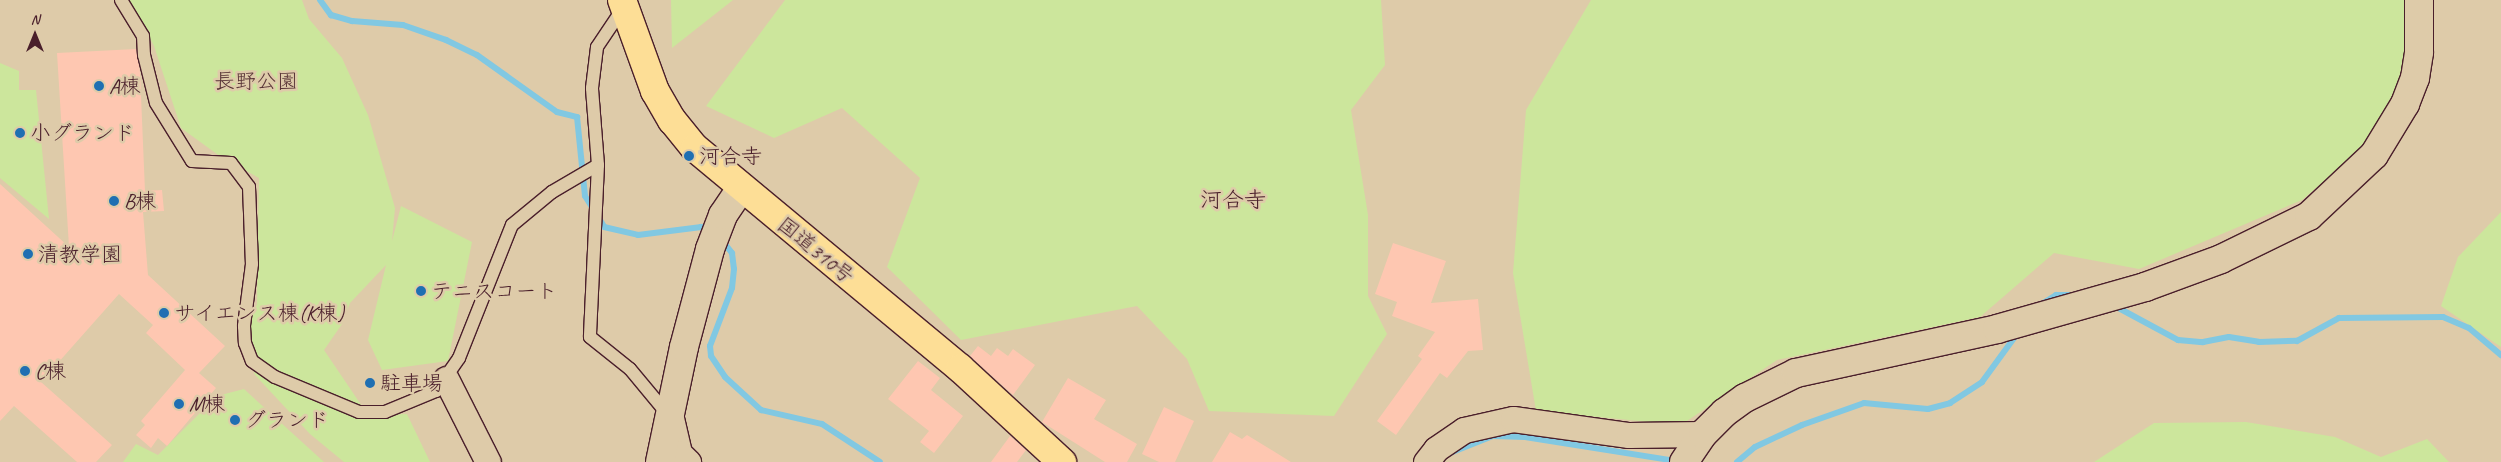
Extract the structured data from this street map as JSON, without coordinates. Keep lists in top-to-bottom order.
{
  "streets": {
    "highway": ["国道310号"]
  },
  "districts": ["河合寺"],
  "parks": ["長野公園"],
  "places": [
    "A棟",
    "小グランド",
    "河合寺",
    "B棟",
    "清教学園",
    "テニスコート",
    "サイエンス棟(K棟)",
    "C棟",
    "駐車場",
    "M棟",
    "グランド"
  ],
  "north": "top"
}
